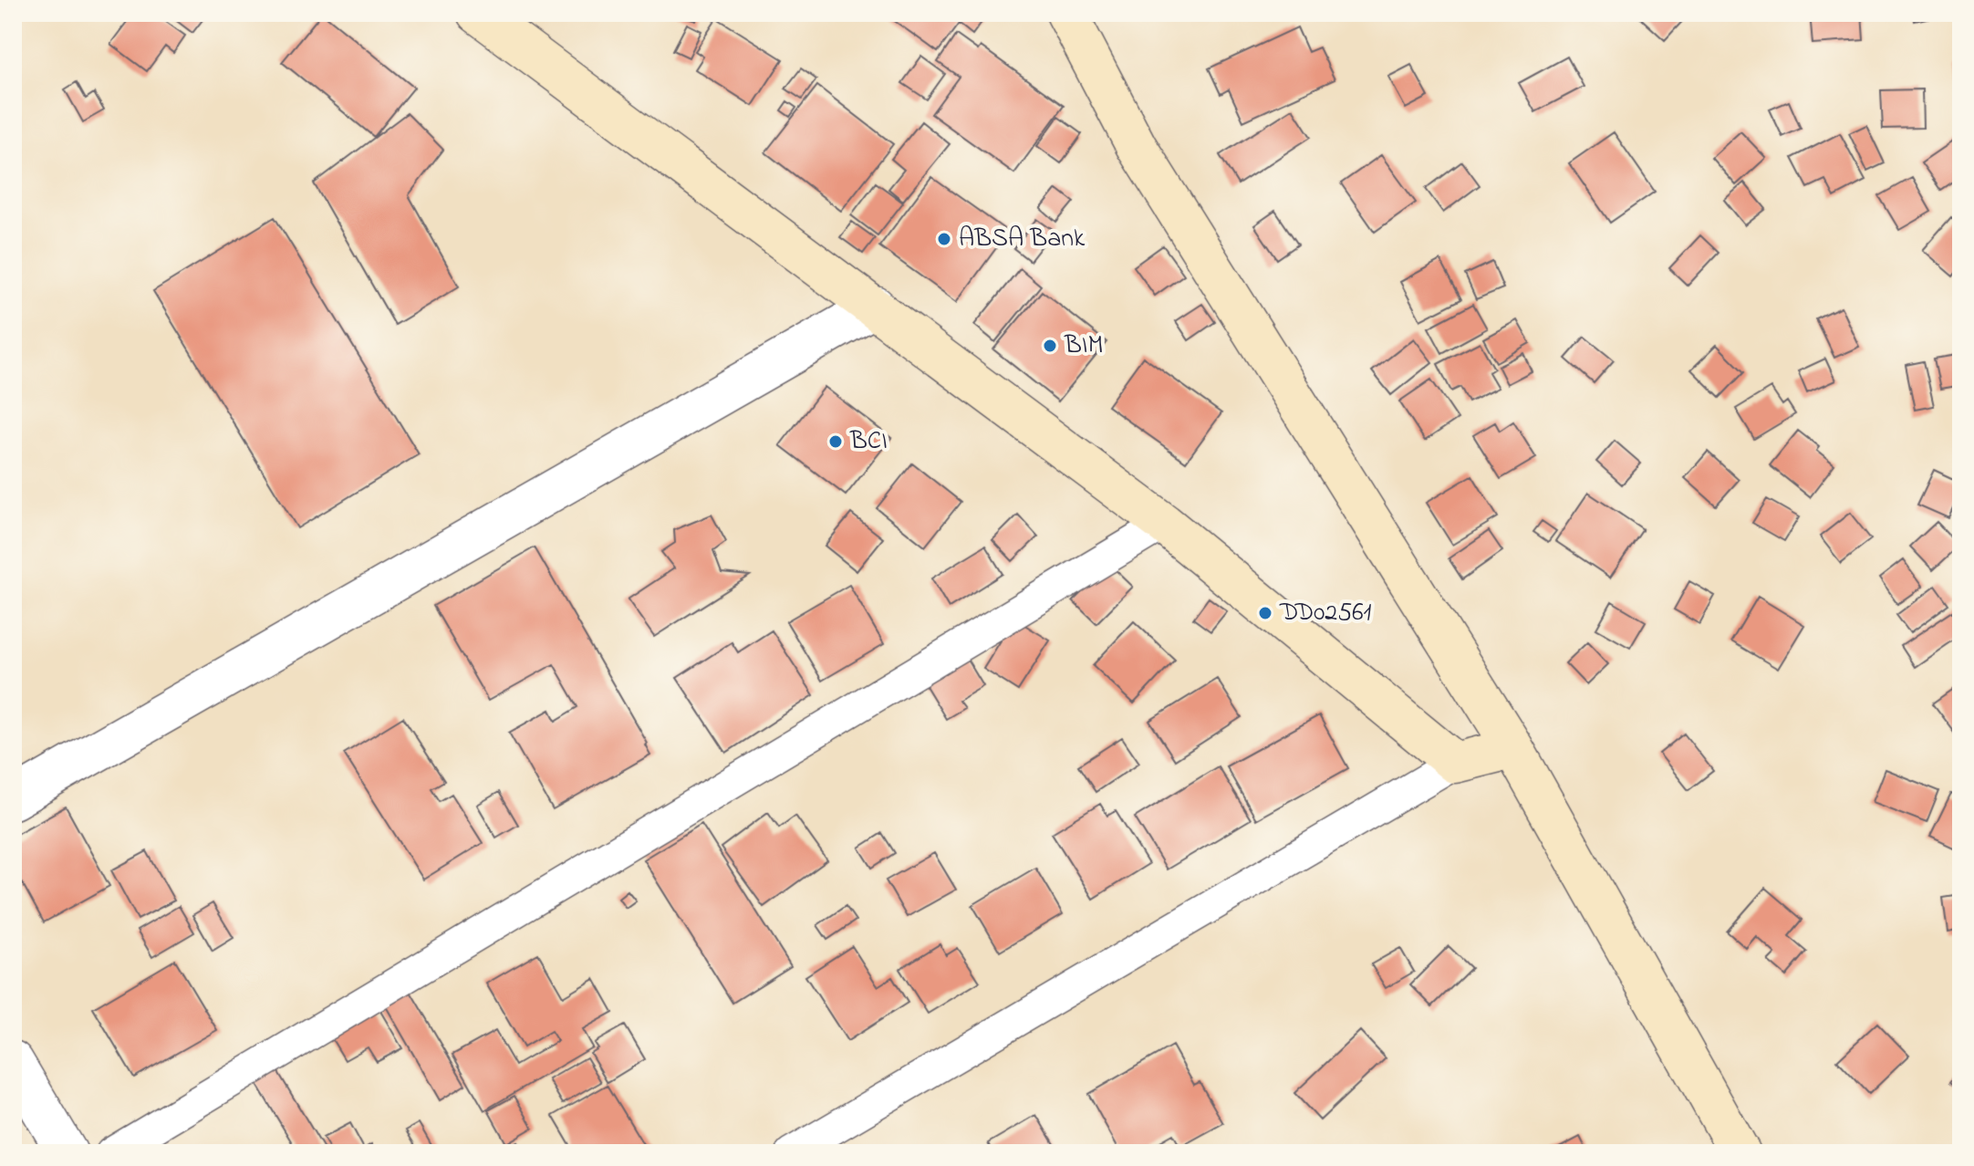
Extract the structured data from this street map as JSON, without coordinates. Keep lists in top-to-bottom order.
{
  "places": [
    "ABSA Bank",
    "BIM",
    "BCI",
    "DD02561"
  ]
}
